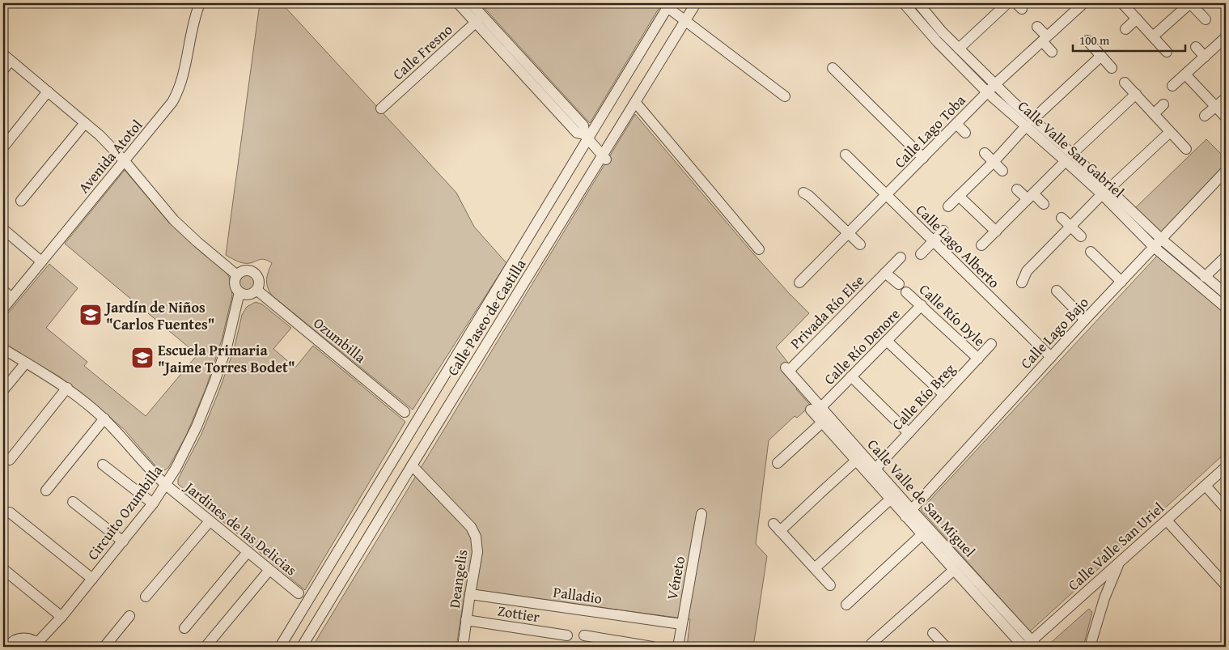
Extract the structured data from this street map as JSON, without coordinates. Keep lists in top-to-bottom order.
{
  "streets": {
    "street": [
      "Calle Fresno",
      "Calle Lago Toba",
      "Calle Valle San Gabriel",
      "Avenida Atotol",
      "Calle Lago Alberto",
      "Privada Río Else",
      "Calle Río Dyle",
      "Calle Paseo de Castilla",
      "Calle Lago Bajo",
      "Ozumbilla",
      "Calle Río Denore",
      "Calle Río Breg",
      "Calle Valle de San Miguel",
      "Circuito Ozumbilla",
      "Jardines de las Delicias",
      "Calle Valle San Uriel",
      "Véneto",
      "Deangelis",
      "Palladio",
      "Zottier"
    ]
  },
  "crossings": [
    ["Calle Lago Toba", "Calle Valle San Gabriel"],
    ["Calle Lago Toba", "Calle Lago Alberto"],
    ["Calle Valle San Gabriel", "Calle Lago Bajo"],
    ["Calle Lago Alberto", "Calle Lago Bajo"],
    ["Privada Río Else", "Calle Valle de San Miguel"],
    ["Calle Río Dyle", "Calle Río Denore"],
    ["Calle Río Dyle", "Calle Río Breg"],
    ["Calle Paseo de Castilla", "Deangelis"],
    ["Calle Lago Bajo", "Calle Valle de San Miguel"],
    ["Ozumbilla", "Circuito Ozumbilla"],
    ["Calle Río Denore", "Calle Valle de San Miguel"],
    ["Calle Río Breg", "Calle Valle de San Miguel"],
    ["Calle Valle de San Miguel", "Calle Valle San Uriel"],
    ["Circuito Ozumbilla", "Jardines de las Delicias"],
    ["Véneto", "Palladio"],
    ["Deangelis", "Palladio"],
    ["Deangelis", "Zottier"]
  ],
  "places": {
    "school or university": ["Jardín de Niños \"Carlos Fuentes\"", "Escuela Primaria \"Jaime Torres Bodet\""]
  },
  "scale_bar": "100 m"
}
